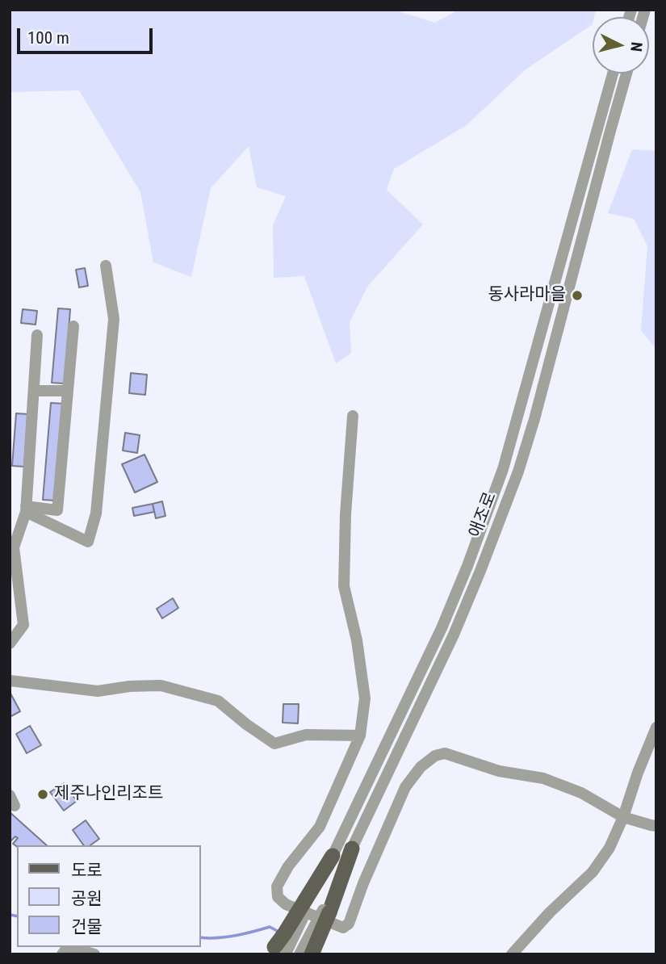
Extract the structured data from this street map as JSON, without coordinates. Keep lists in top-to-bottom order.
{
  "streets": {
    "street": ["애조로"]
  },
  "places": ["동사라마을", "제주나인리조트"],
  "legend": ["도로", "공원", "건물"],
  "scale_bar": "100 m",
  "north": "right"
}
